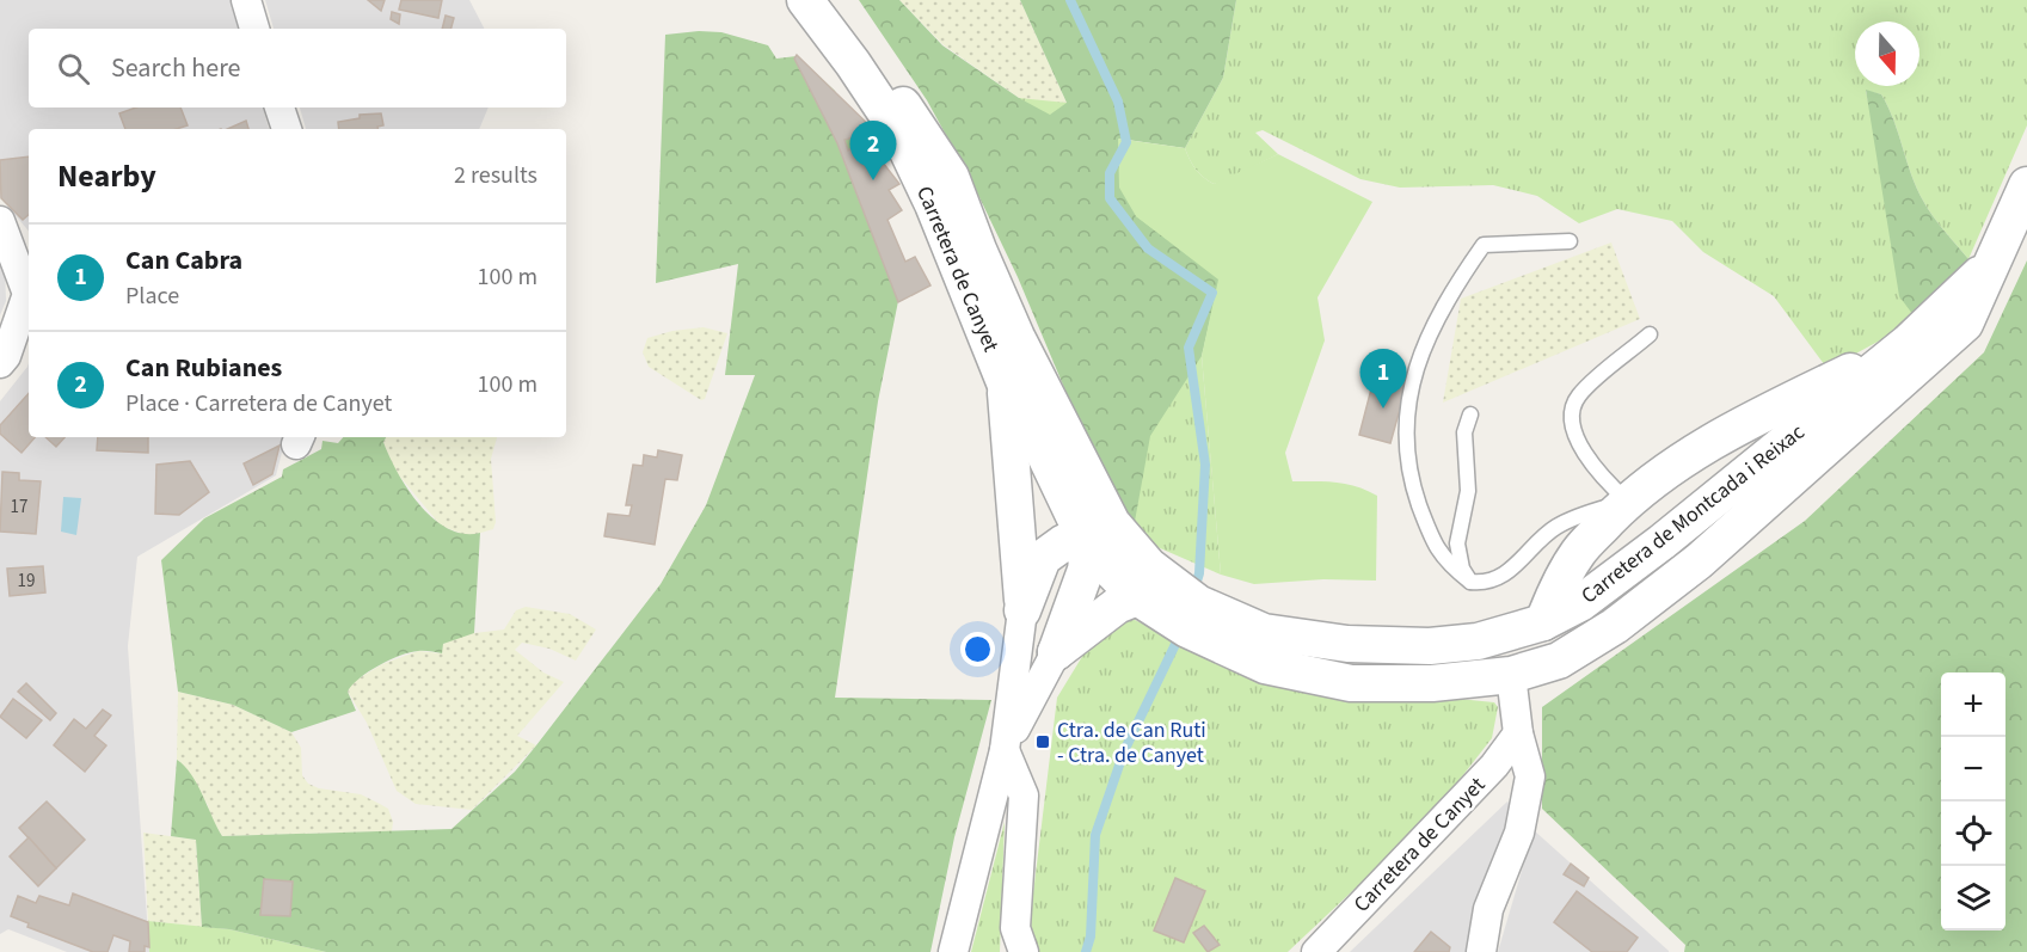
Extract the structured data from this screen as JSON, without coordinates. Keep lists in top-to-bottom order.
{
  "streets": {
    "street": ["Carretera de Canyet", "Carretera de Montcada i Reixac"]
  },
  "crossings": [
    ["Carretera de Canyet", "Carretera de Montcada i Reixac"]
  ],
  "places": {
    "transit": ["Ctra. de Can Ruti - Ctra. de Canyet"]
  },
  "house_numbers": ["17", "19"],
  "north": "bottom",
  "page": {
    "search": "Search here",
    "pins": ["2", "1"],
    "heading": ["Nearby", "2 results"],
    "list": [
      {
        "mark": "1",
        "name": "Can Cabra",
        "note": "Place",
        "value": "100 m"
      },
      {
        "mark": "2",
        "name": "Can Rubianes",
        "note": "Place · Carretera de Canyet",
        "value": "100 m"
      }
    ],
    "map_buttons": ["+", "−"]
  }
}
